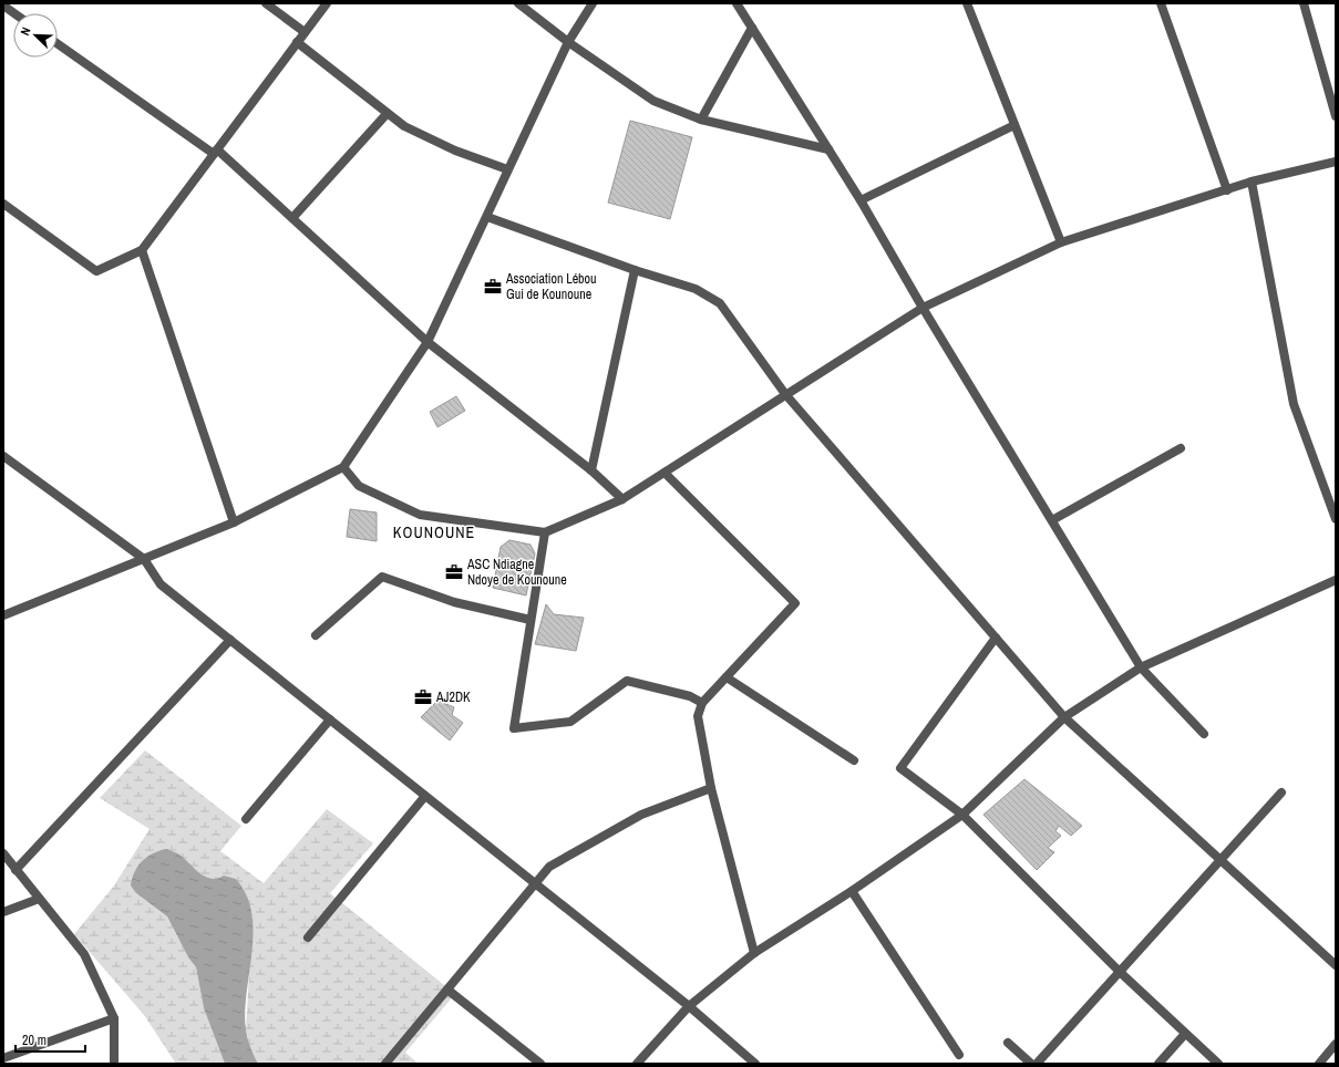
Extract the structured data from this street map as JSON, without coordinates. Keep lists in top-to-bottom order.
{
  "districts": ["KOUNOUNE"],
  "places": {
    "office": ["Association Lébou Gui de Kounoune", "ASC Ndiagne Ndoye de Kounoune", "AJ2DK"]
  },
  "scale_bar": "20 m",
  "north": "top left"
}
